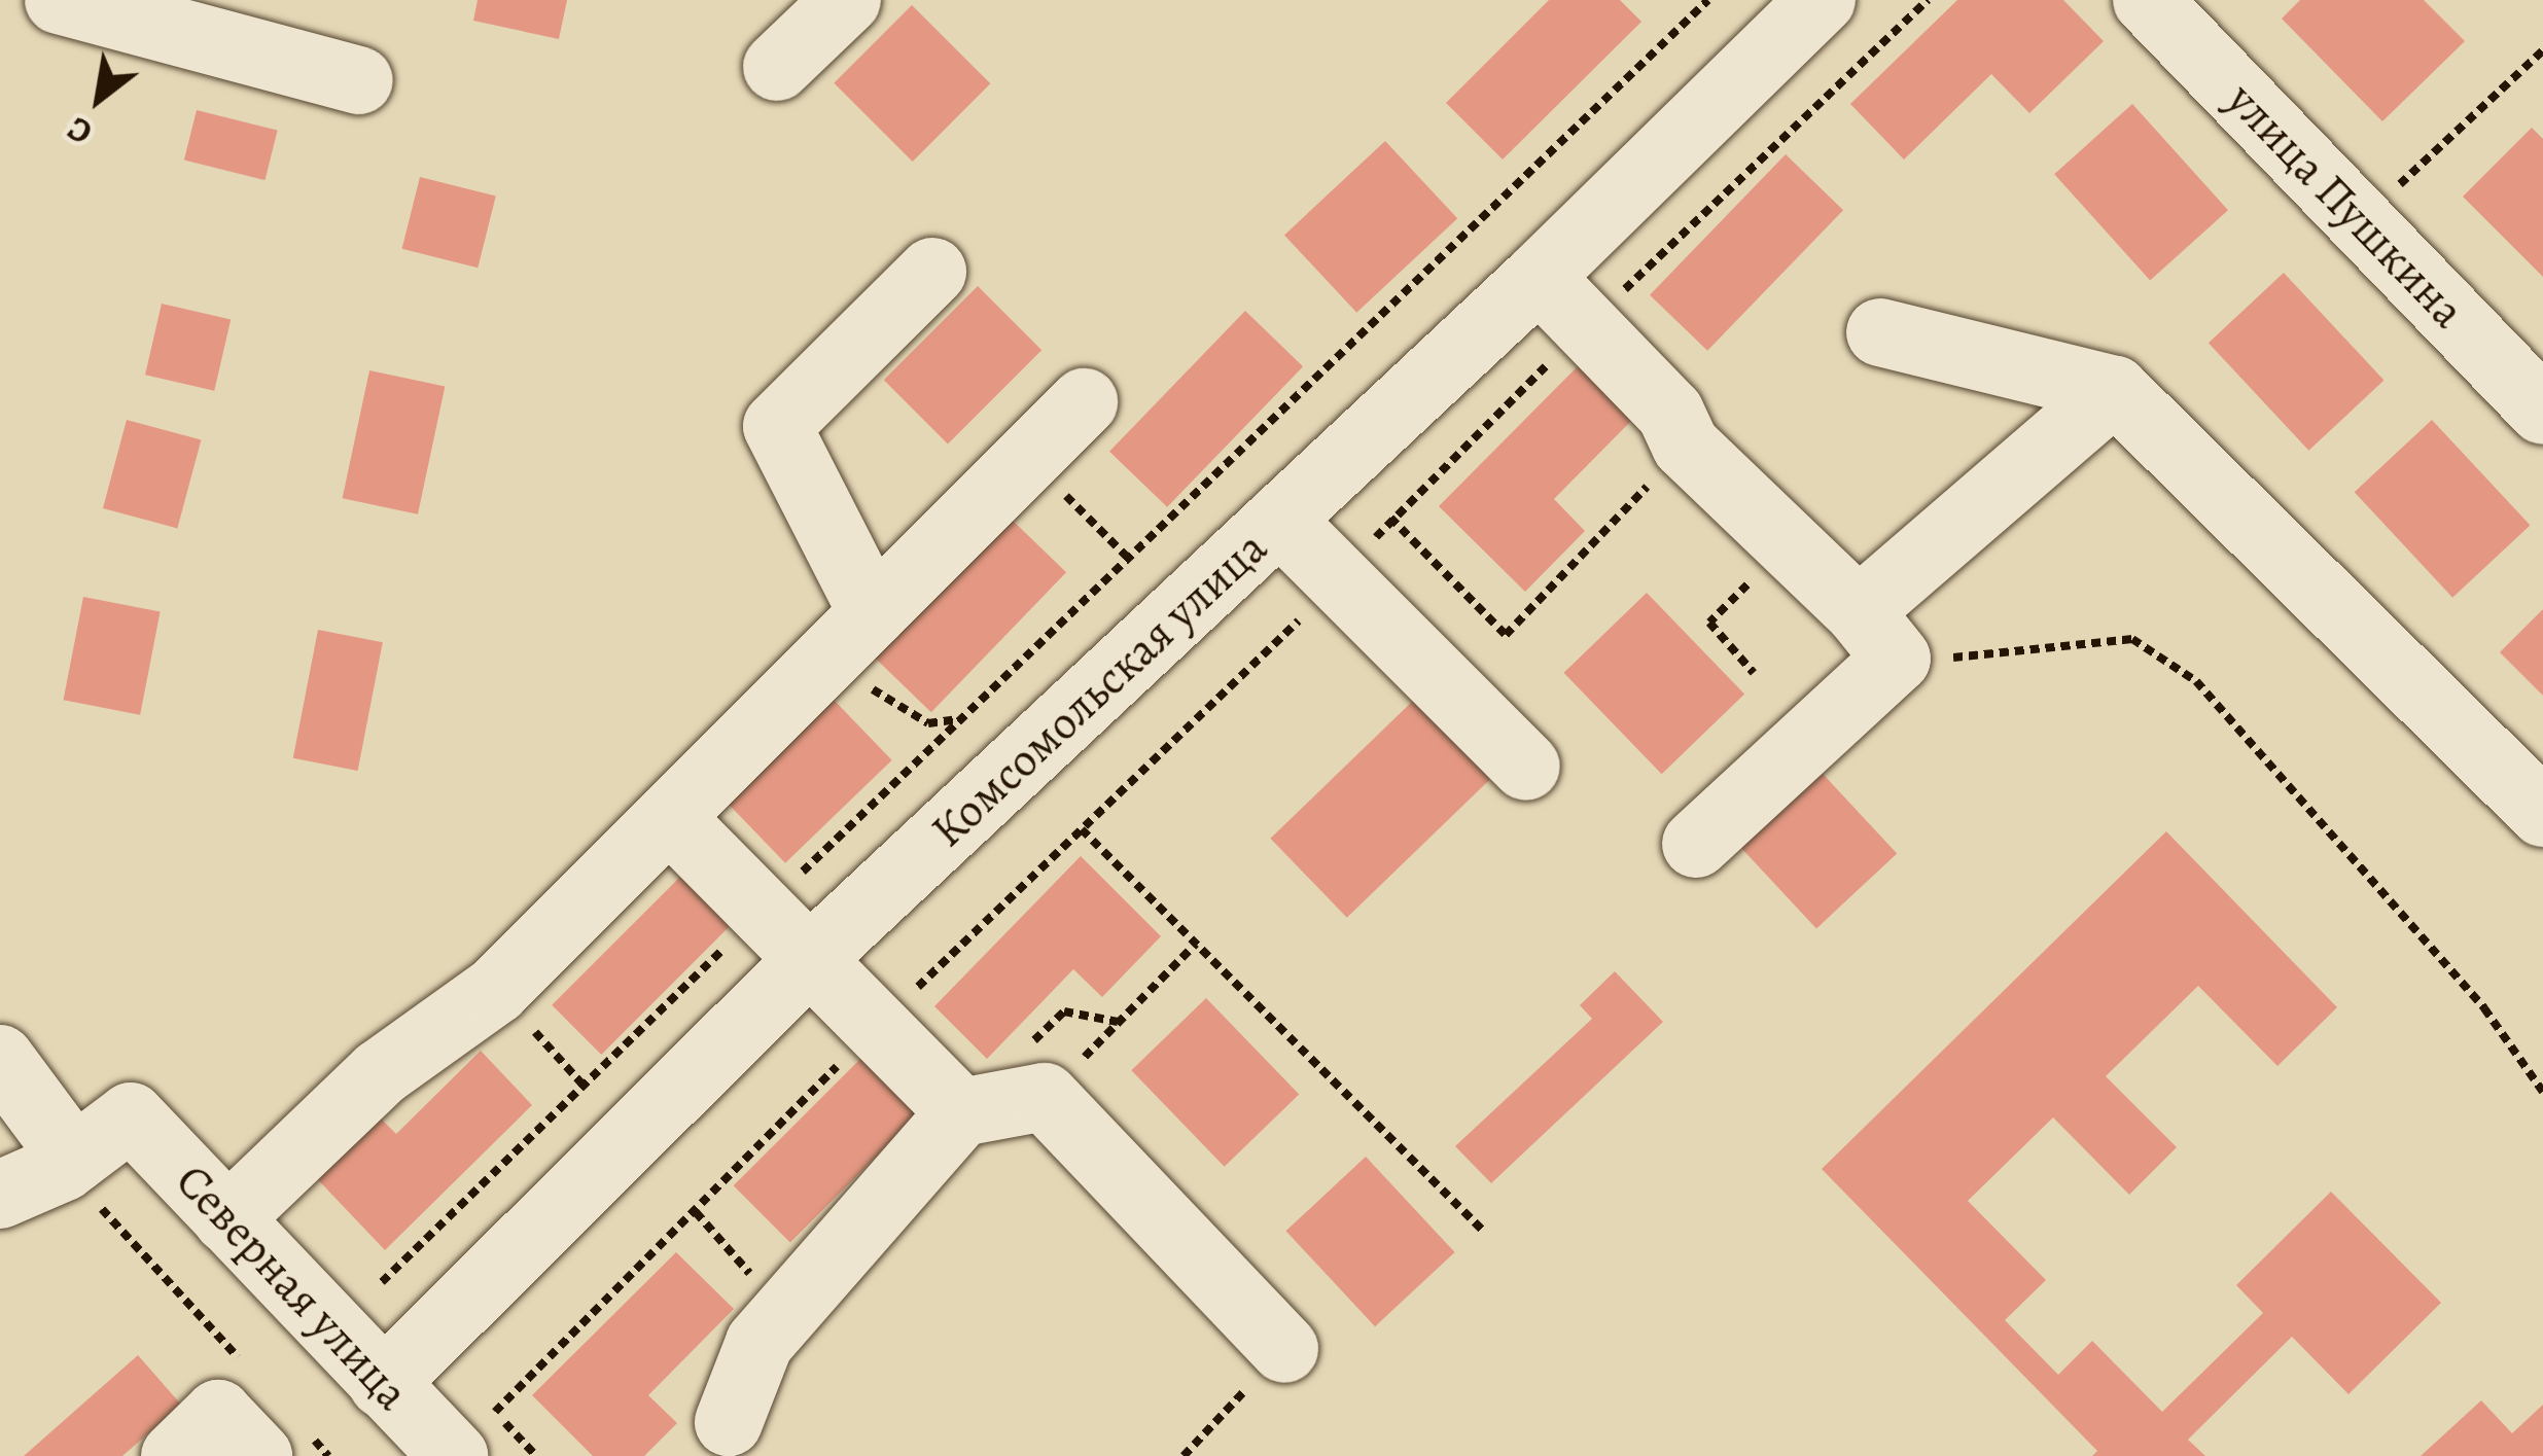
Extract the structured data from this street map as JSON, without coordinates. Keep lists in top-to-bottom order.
{
  "streets": {
    "street": ["улица Пушкина", "Комсомольская улица", "Северная улица"]
  },
  "crossings": [
    ["Комсомольская улица", "Северная улица"]
  ],
  "north": "bottom left"
}
